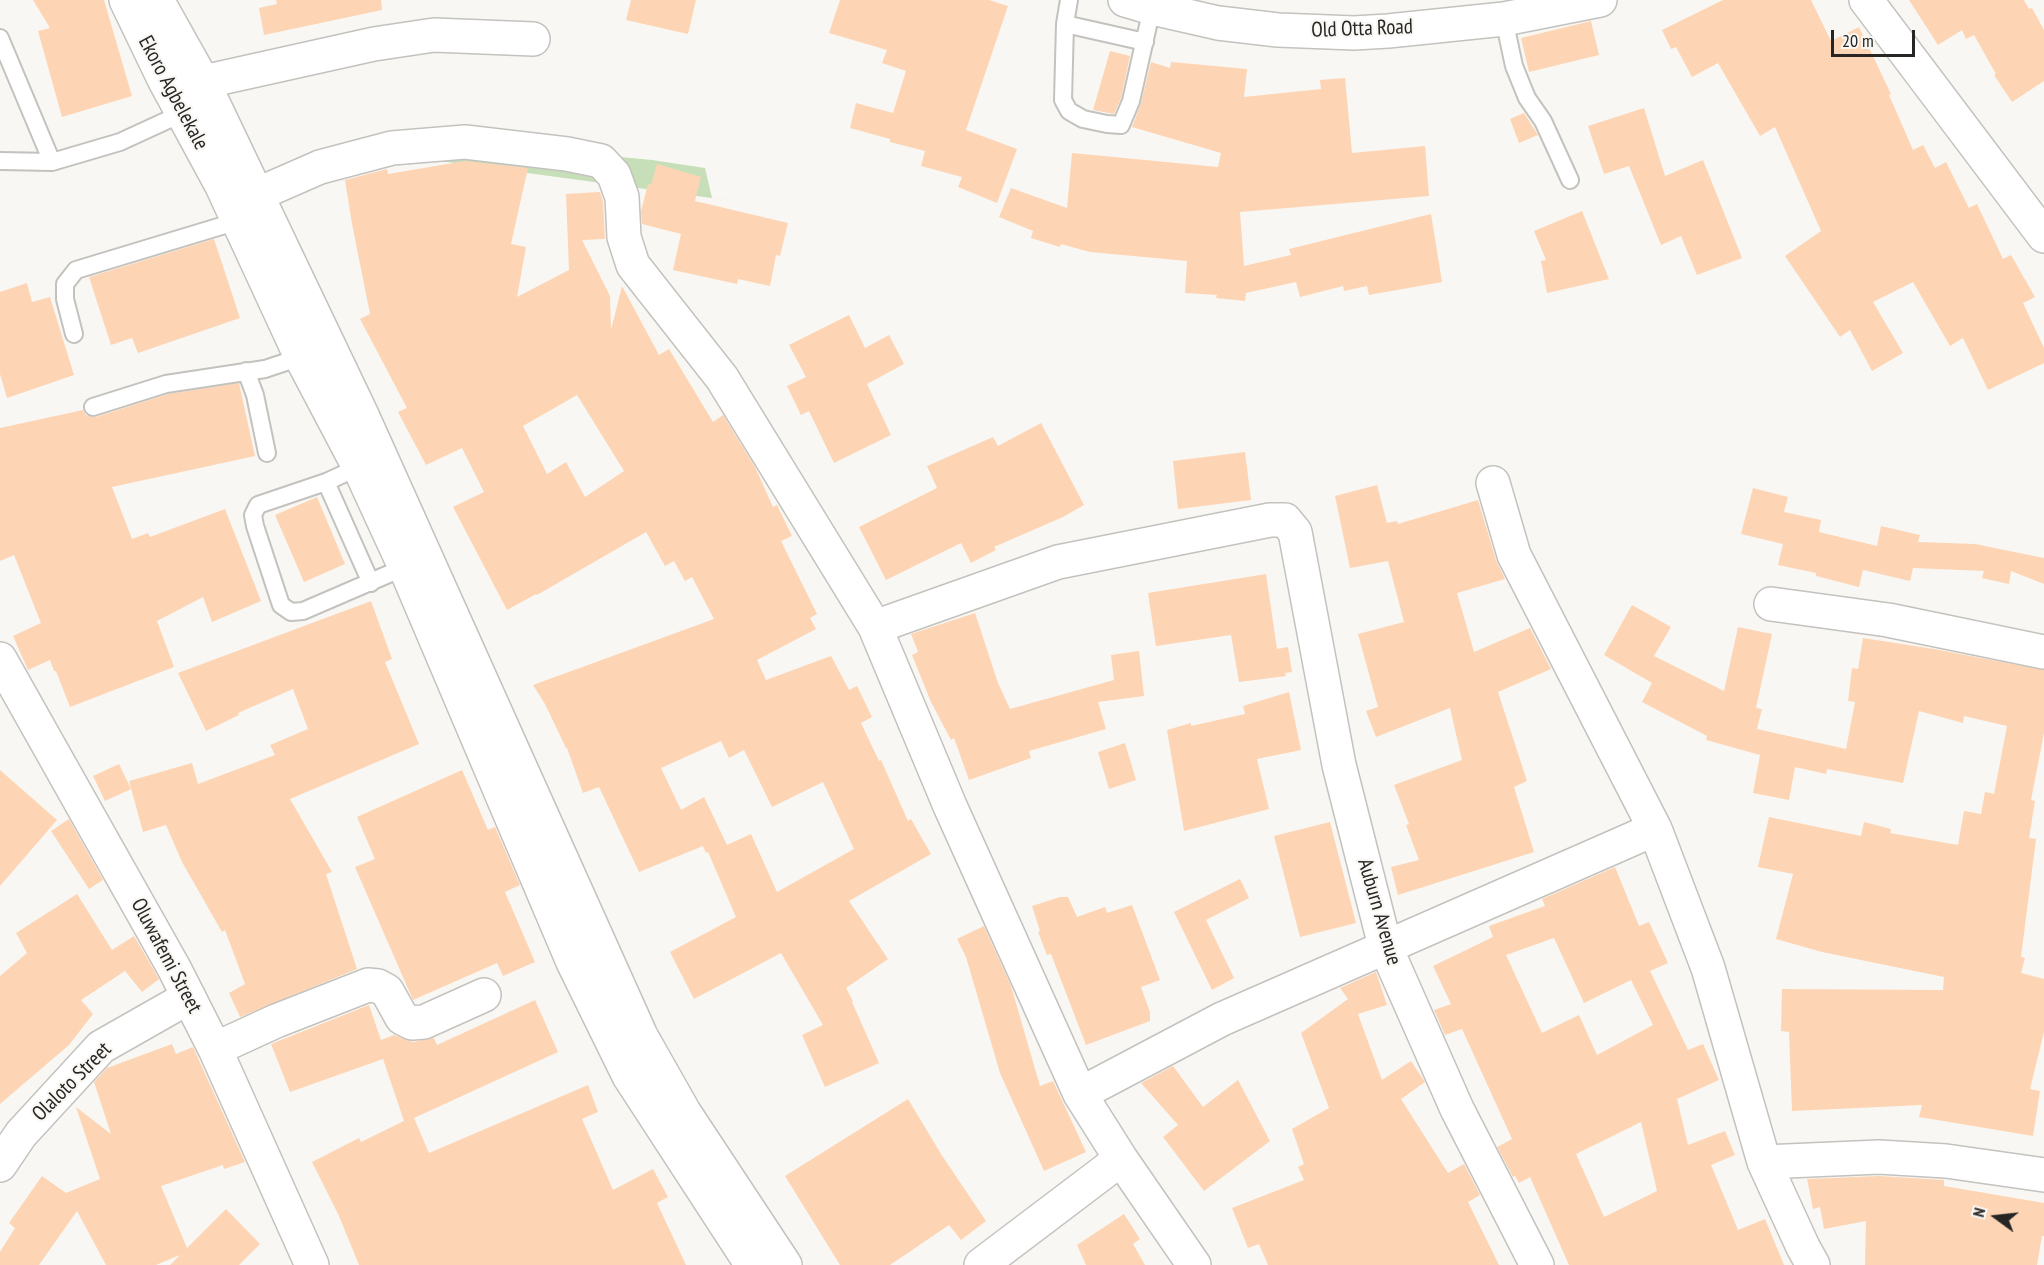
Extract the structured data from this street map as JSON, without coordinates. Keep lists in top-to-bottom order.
{
  "streets": {
    "street": [
      "Old Otta Road",
      "Ekoro Agbelekale",
      "Auburn Avenue",
      "Oluwafemi Street",
      "Olaloto Street"
    ]
  },
  "crossings": [
    ["Oluwafemi Street", "Olaloto Street"]
  ],
  "scale_bar": "20 m",
  "north": "left"
}
